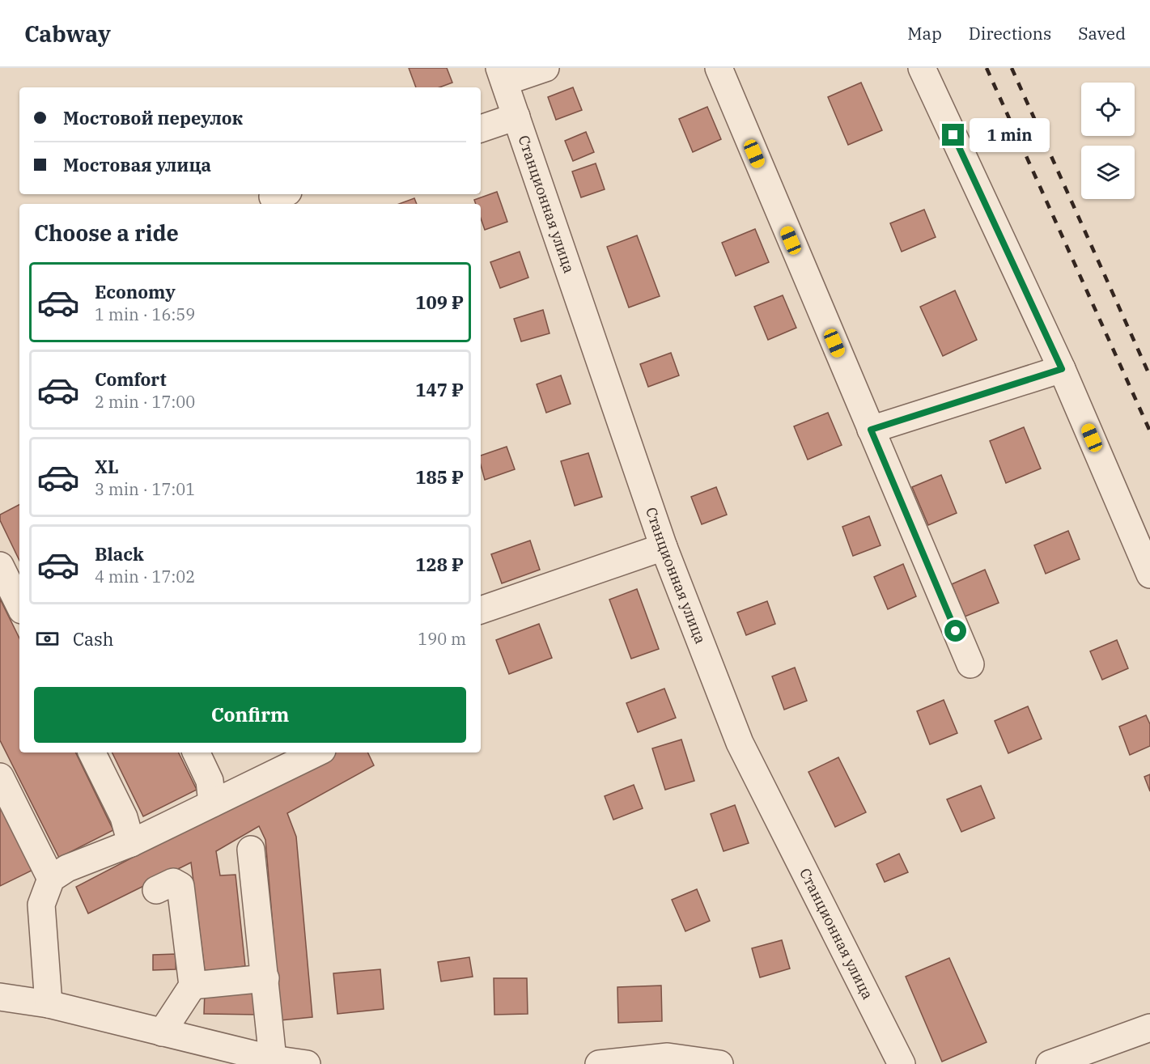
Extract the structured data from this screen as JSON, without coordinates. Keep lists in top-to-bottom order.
{
  "streets": {
    "street": ["Станционная улица"]
  },
  "page": {
    "header": "Cabway",
    "nav": ["Map", "Directions", "Saved"],
    "banner": ["Мостовой переулок", "Мостовая улица"],
    "bubble": "1 min",
    "heading": "Choose a ride",
    "list": [
      {
        "name": "Economy",
        "note": "1 min · 16:59",
        "value": "109 ₽"
      },
      {
        "name": "Comfort",
        "note": "2 min · 17:00",
        "value": "147 ₽"
      },
      {
        "name": "XL",
        "note": "3 min · 17:01",
        "value": "185 ₽"
      },
      {
        "name": "Black",
        "note": "4 min · 17:02",
        "value": "128 ₽"
      }
    ],
    "pay": ["Cash", "190 m"],
    "buttons": "Confirm"
  }
}
